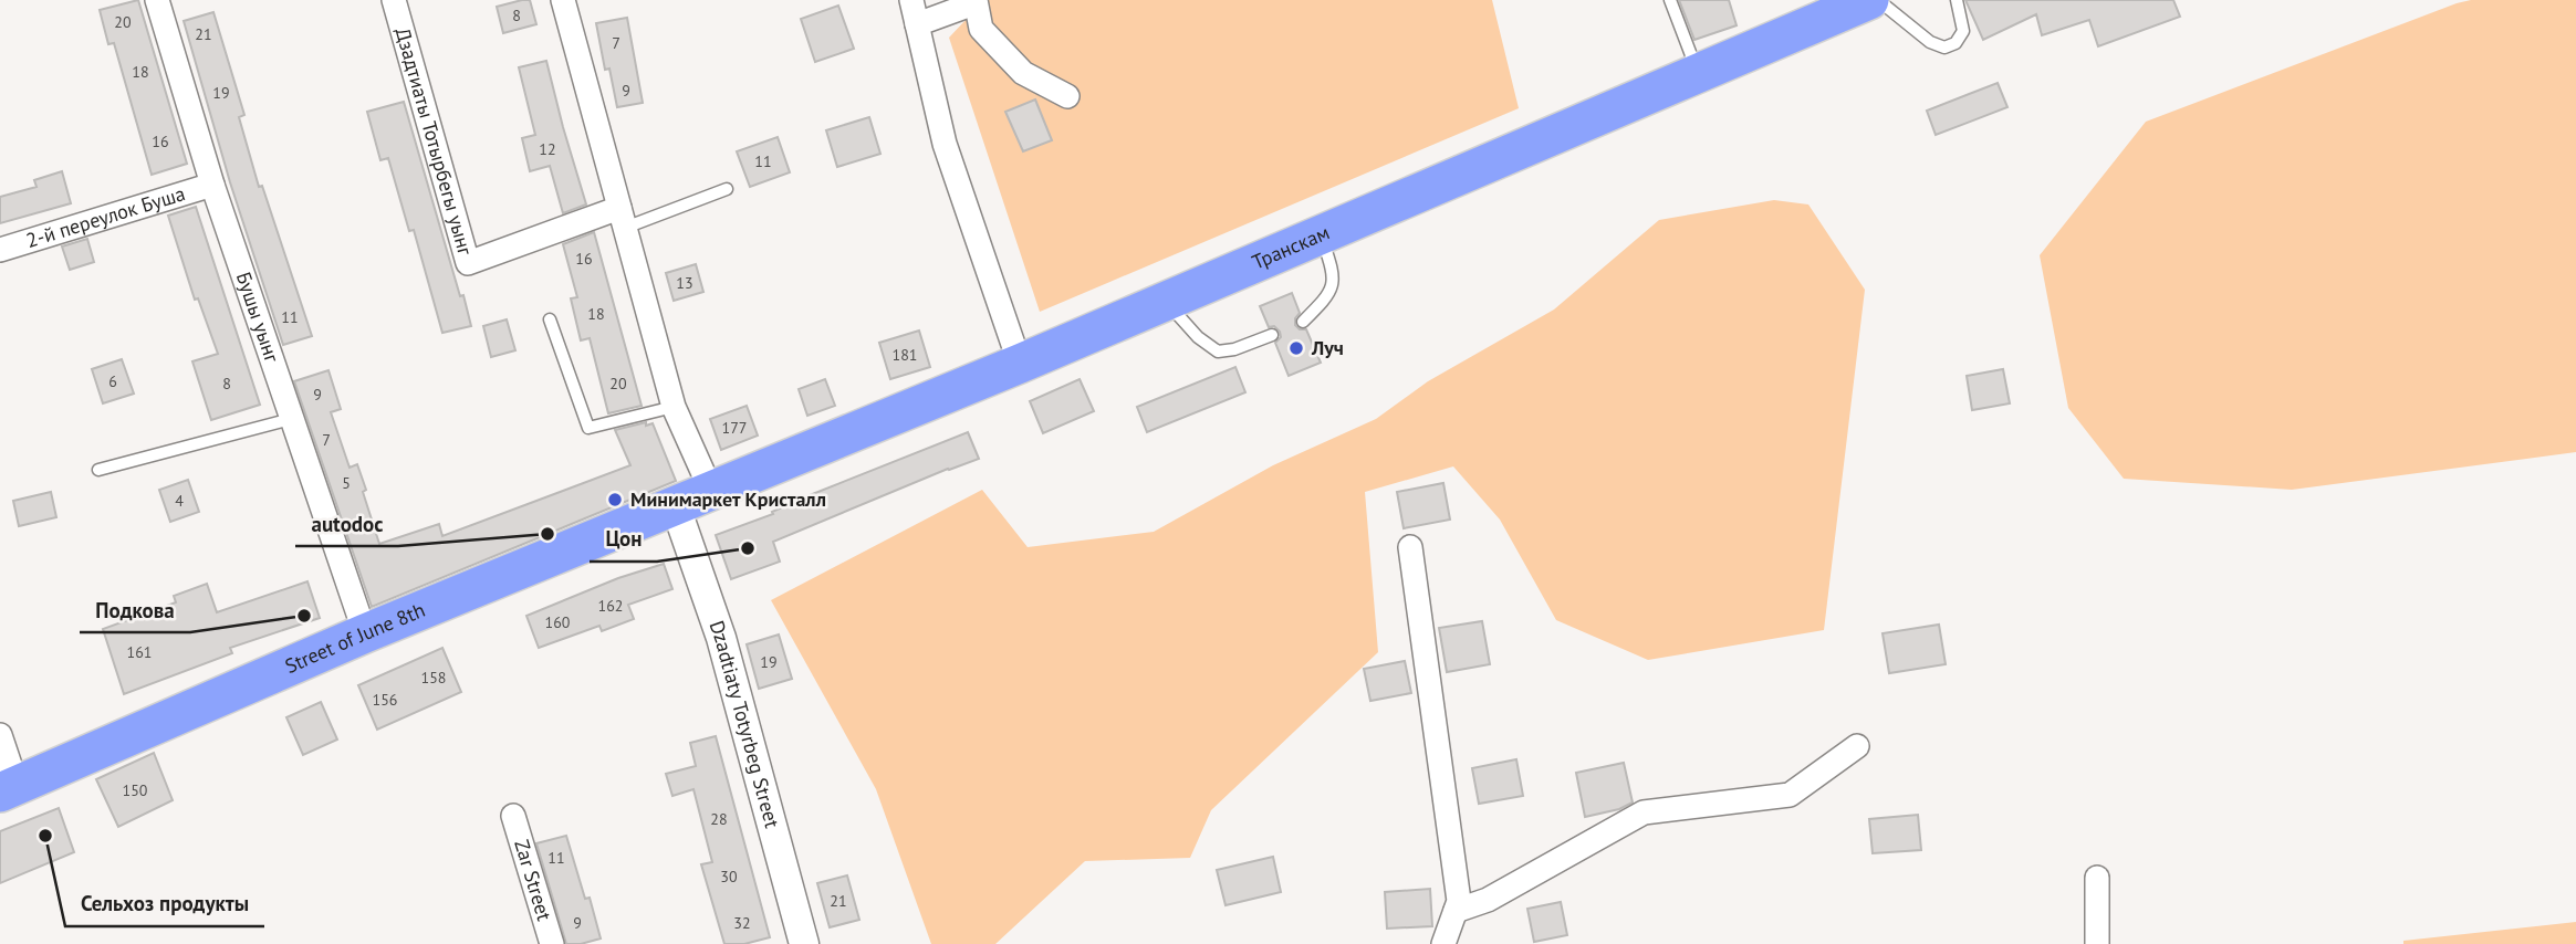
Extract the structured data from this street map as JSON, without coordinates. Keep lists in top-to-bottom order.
{
  "streets": {
    "highway": ["Транскам", "Street of June 8th"],
    "street": [
      "Дзадтиаты Тотырбегы уынг",
      "2-й переулок Буша",
      "Бушы уынг",
      "Dzadtiaty Totyrbeg Street",
      "Zar Street"
    ]
  },
  "crossings": [
    ["2-й переулок Буша", "Бушы уынг"],
    ["Транскам", "Street of June 8th"],
    ["Бушы уынг", "Street of June 8th"],
    ["Street of June 8th", "Dzadtiaty Totyrbeg Street"]
  ],
  "places": [
    "Луч",
    "Минимаркет Кристалл",
    "autodoc",
    "Цон",
    "Подкова",
    "Сельхоз продукты"
  ],
  "house_numbers": [
    "8",
    "20",
    "21",
    "7",
    "18",
    "9",
    "19",
    "16",
    "12",
    "11",
    "16",
    "13",
    "18",
    "11",
    "181",
    "6",
    "8",
    "20",
    "9",
    "177",
    "7",
    "5",
    "4",
    "162",
    "160",
    "161",
    "19",
    "158",
    "156",
    "150",
    "28",
    "11",
    "30",
    "21",
    "9",
    "32"
  ]
}
